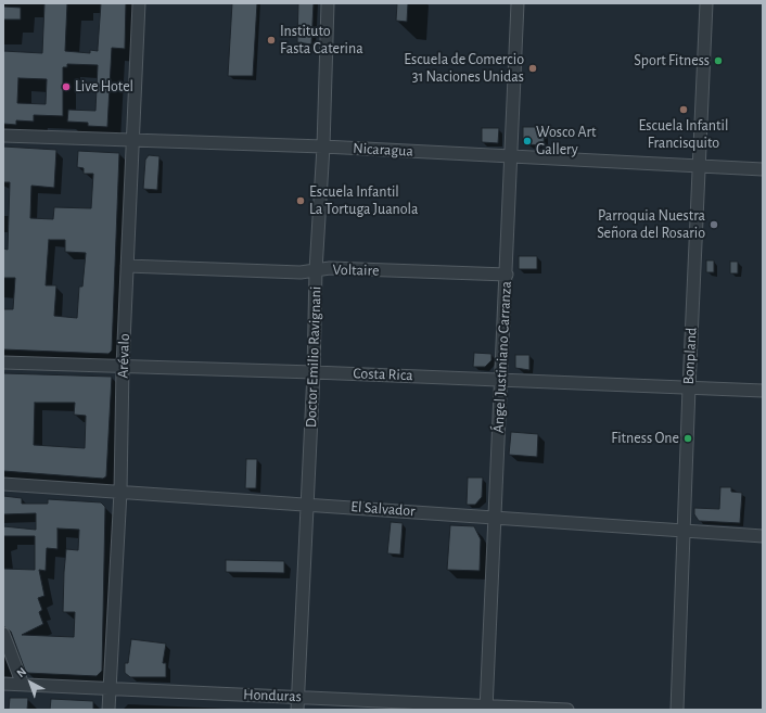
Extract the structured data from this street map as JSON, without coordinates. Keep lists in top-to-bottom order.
{
  "streets": {
    "street": [
      "Nicaragua",
      "Voltaire",
      "Arévalo",
      "Bonpland",
      "Doctor Emilio Ravignani",
      "Ángel Justiniano Carranza",
      "Costa Rica",
      "El Salvador",
      "Honduras"
    ]
  },
  "crossings": [
    ["Nicaragua", "Arévalo"],
    ["Nicaragua", "Bonpland"],
    ["Nicaragua", "Doctor Emilio Ravignani"],
    ["Nicaragua", "Ángel Justiniano Carranza"],
    ["Voltaire", "Arévalo"],
    ["Voltaire", "Doctor Emilio Ravignani"],
    ["Voltaire", "Ángel Justiniano Carranza"],
    ["Arévalo", "Costa Rica"],
    ["Arévalo", "El Salvador"],
    ["Arévalo", "Honduras"],
    ["Bonpland", "Costa Rica"],
    ["Bonpland", "El Salvador"],
    ["Doctor Emilio Ravignani", "Costa Rica"],
    ["Doctor Emilio Ravignani", "El Salvador"],
    ["Doctor Emilio Ravignani", "Honduras"],
    ["Ángel Justiniano Carranza", "Costa Rica"],
    ["Ángel Justiniano Carranza", "El Salvador"],
    ["Ángel Justiniano Carranza", "Honduras"]
  ],
  "places": [
    "Instituto Fasta Caterina",
    "Sport Fitness",
    "Escuela de Comercio 31 Naciones Unidas",
    "Live Hotel",
    "Escuela Infantil Francisquito",
    "Wosco Art Gallery",
    "Escuela Infantil La Tortuga Juanola",
    "Parroquia Nuestra Señora del Rosario",
    "Fitness One"
  ],
  "north": "top left"
}
